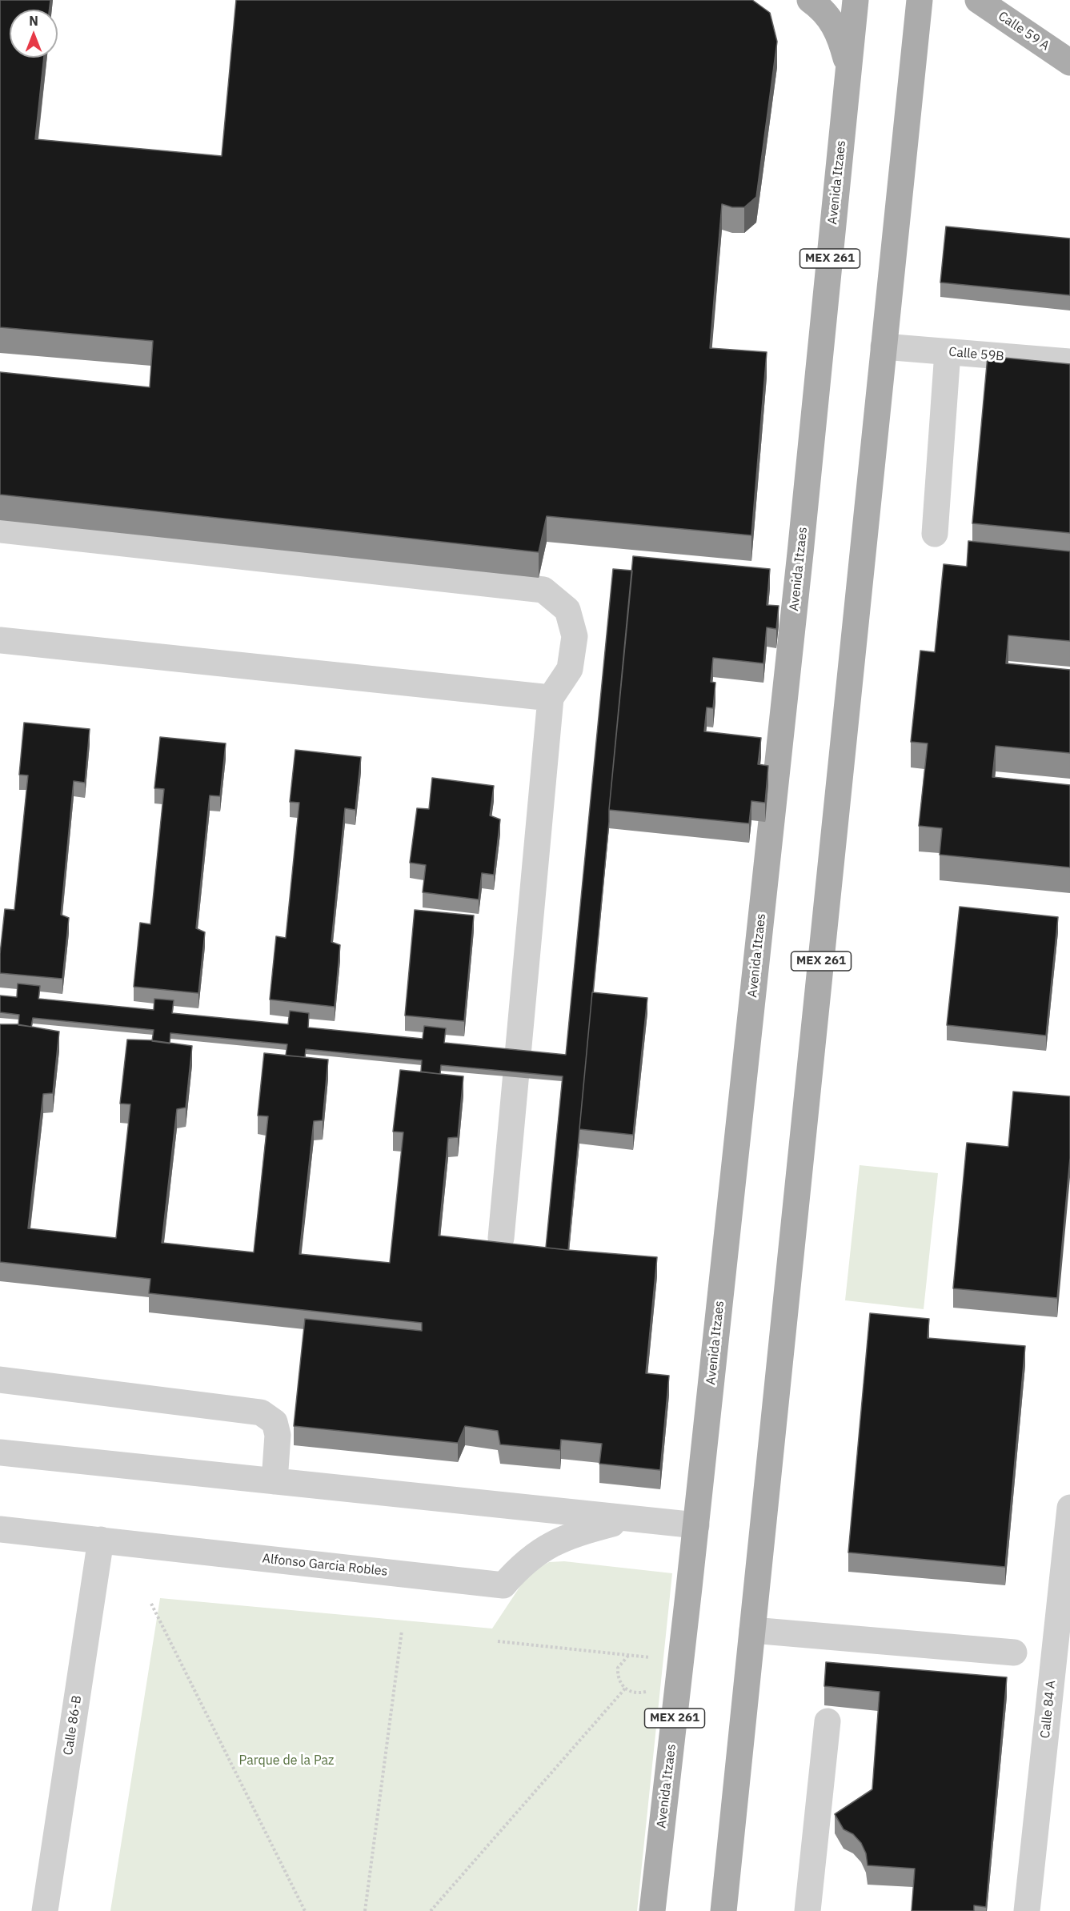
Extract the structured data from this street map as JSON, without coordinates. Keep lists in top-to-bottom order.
{
  "streets": {
    "main road": ["Calle 59 A", "Avenida Itzaes", "MEX 261"],
    "street": [
      "Calle 59B",
      "Alfonso Garcia Robles",
      "Calle 84 A",
      "Calle 86-B"
    ]
  },
  "crossings": [
    ["Avenida Itzaes", "Alfonso Garcia Robles"],
    ["MEX 261", "Calle 59B"],
    ["Alfonso Garcia Robles", "Calle 86-B"]
  ],
  "parks": ["Parque de la Paz"],
  "north": "top"
}
